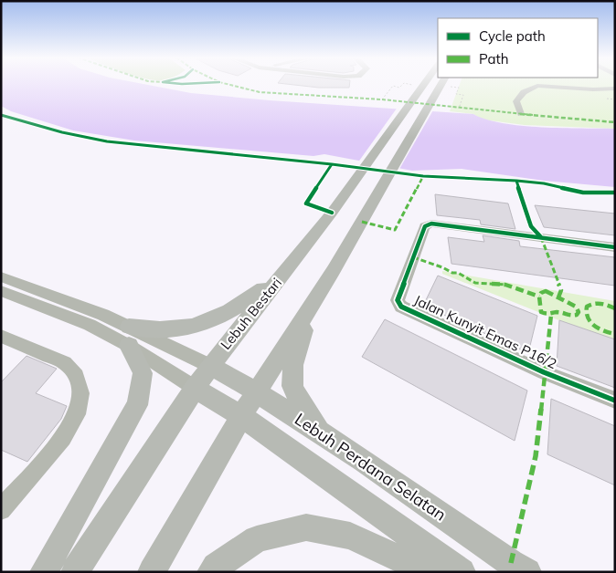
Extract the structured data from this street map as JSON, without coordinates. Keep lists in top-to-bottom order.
{
  "streets": {
    "main road": ["Lebuh Bestari", "Lebuh Perdana Selatan"],
    "street": ["Jalan Kunyit Emas P16/2"]
  },
  "crossings": [
    ["Lebuh Bestari", "Lebuh Perdana Selatan"]
  ],
  "legend": ["Cycle path", "Path"]
}
